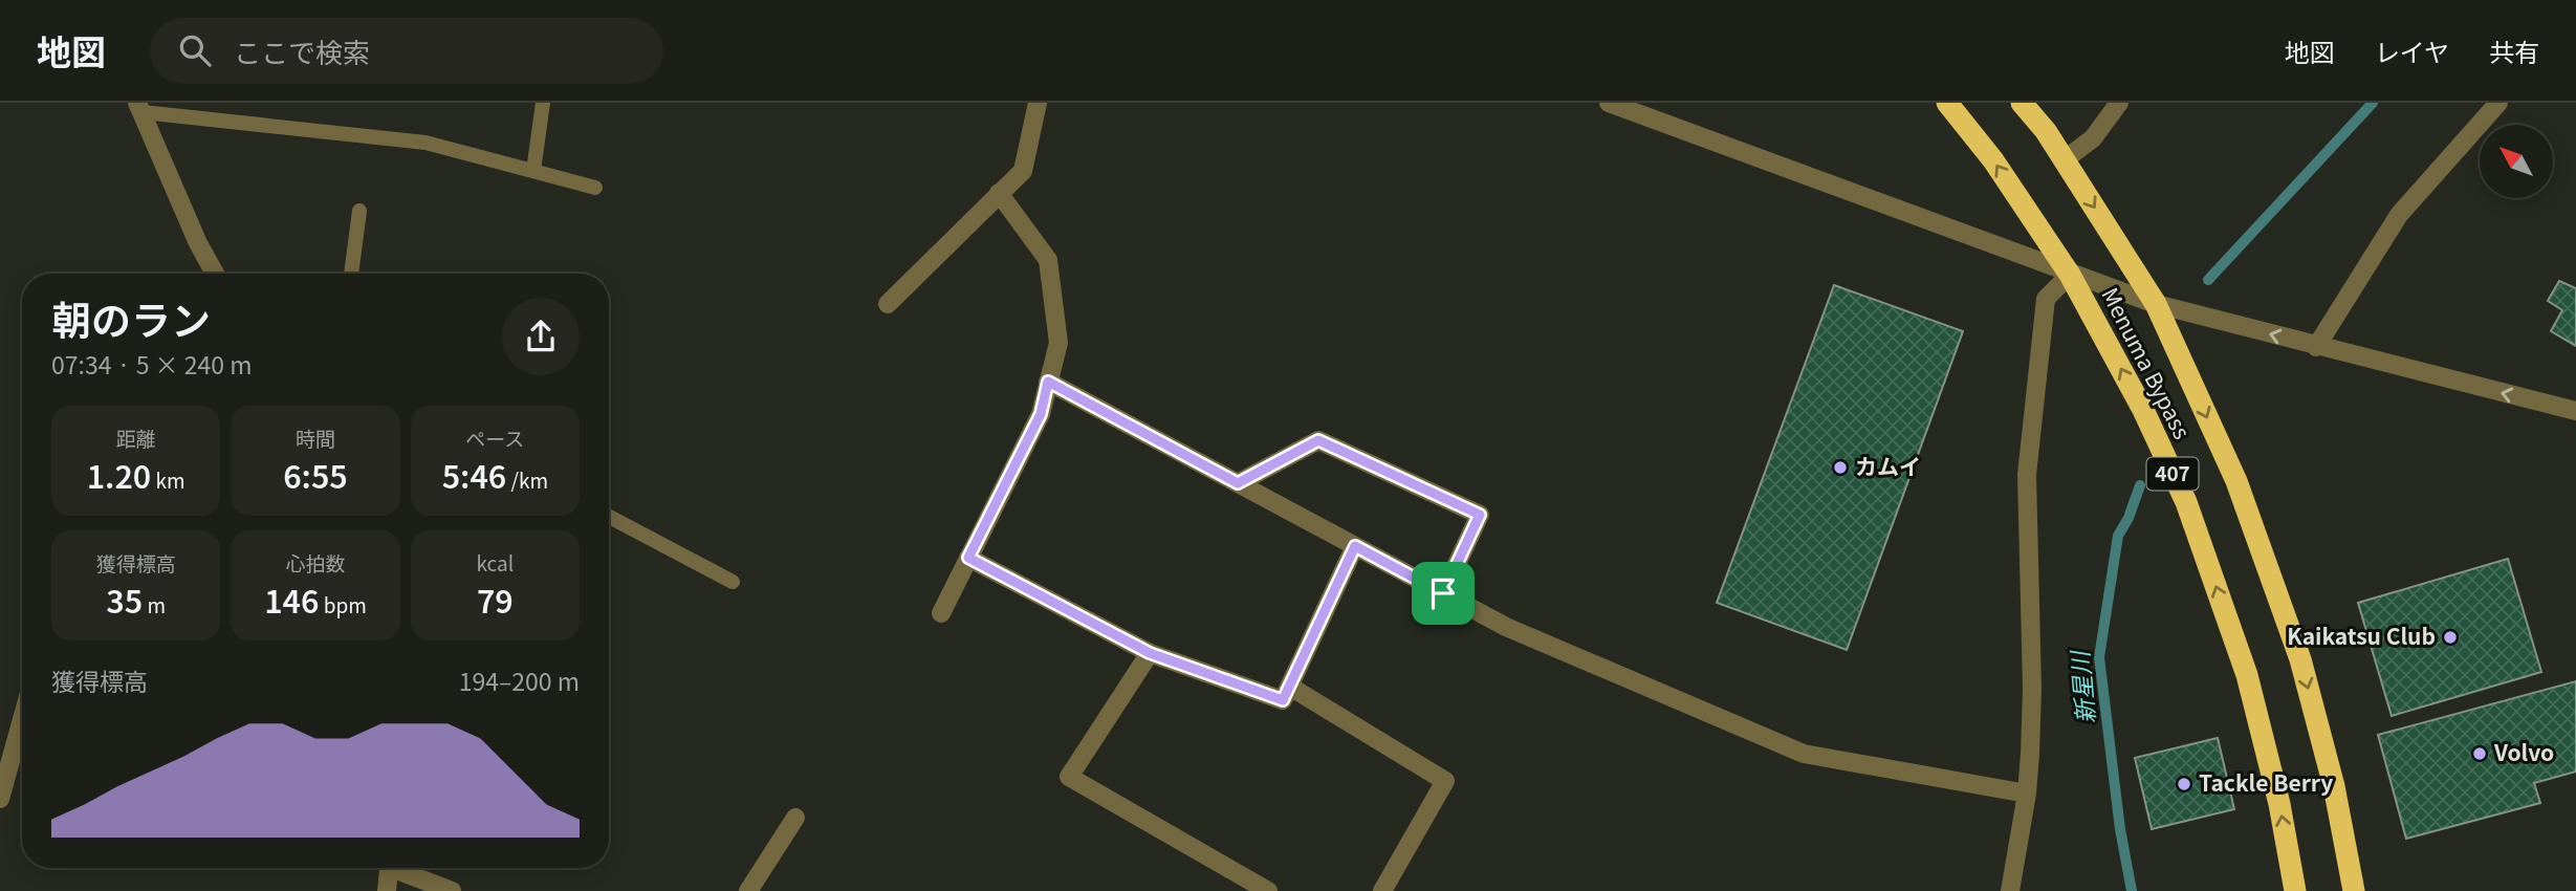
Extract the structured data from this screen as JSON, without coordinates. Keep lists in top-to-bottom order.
{
  "streets": {
    "highway": ["Menuma Bypass", "407"]
  },
  "water": ["新星川"],
  "places": [
    "カムイ",
    "Kaikatsu Club",
    "Volvo",
    "Tackle Berry"
  ],
  "north": "top left",
  "page": {
    "header": "地図",
    "search": "ここで検索",
    "nav": ["地図", "レイヤ", "共有"],
    "heading": ["朝のラン", "07:34 · 5 × 240 m"],
    "stats": [
      ["距離", "1.20 km"],
      ["時間", "6:55"],
      ["ペース", "5:46 /km"],
      ["獲得標高", "35 m"],
      ["心拍数", "146 bpm"],
      ["kcal", "79"]
    ],
    "chart": ["獲得標高", "194–200 m"]
  }
}
